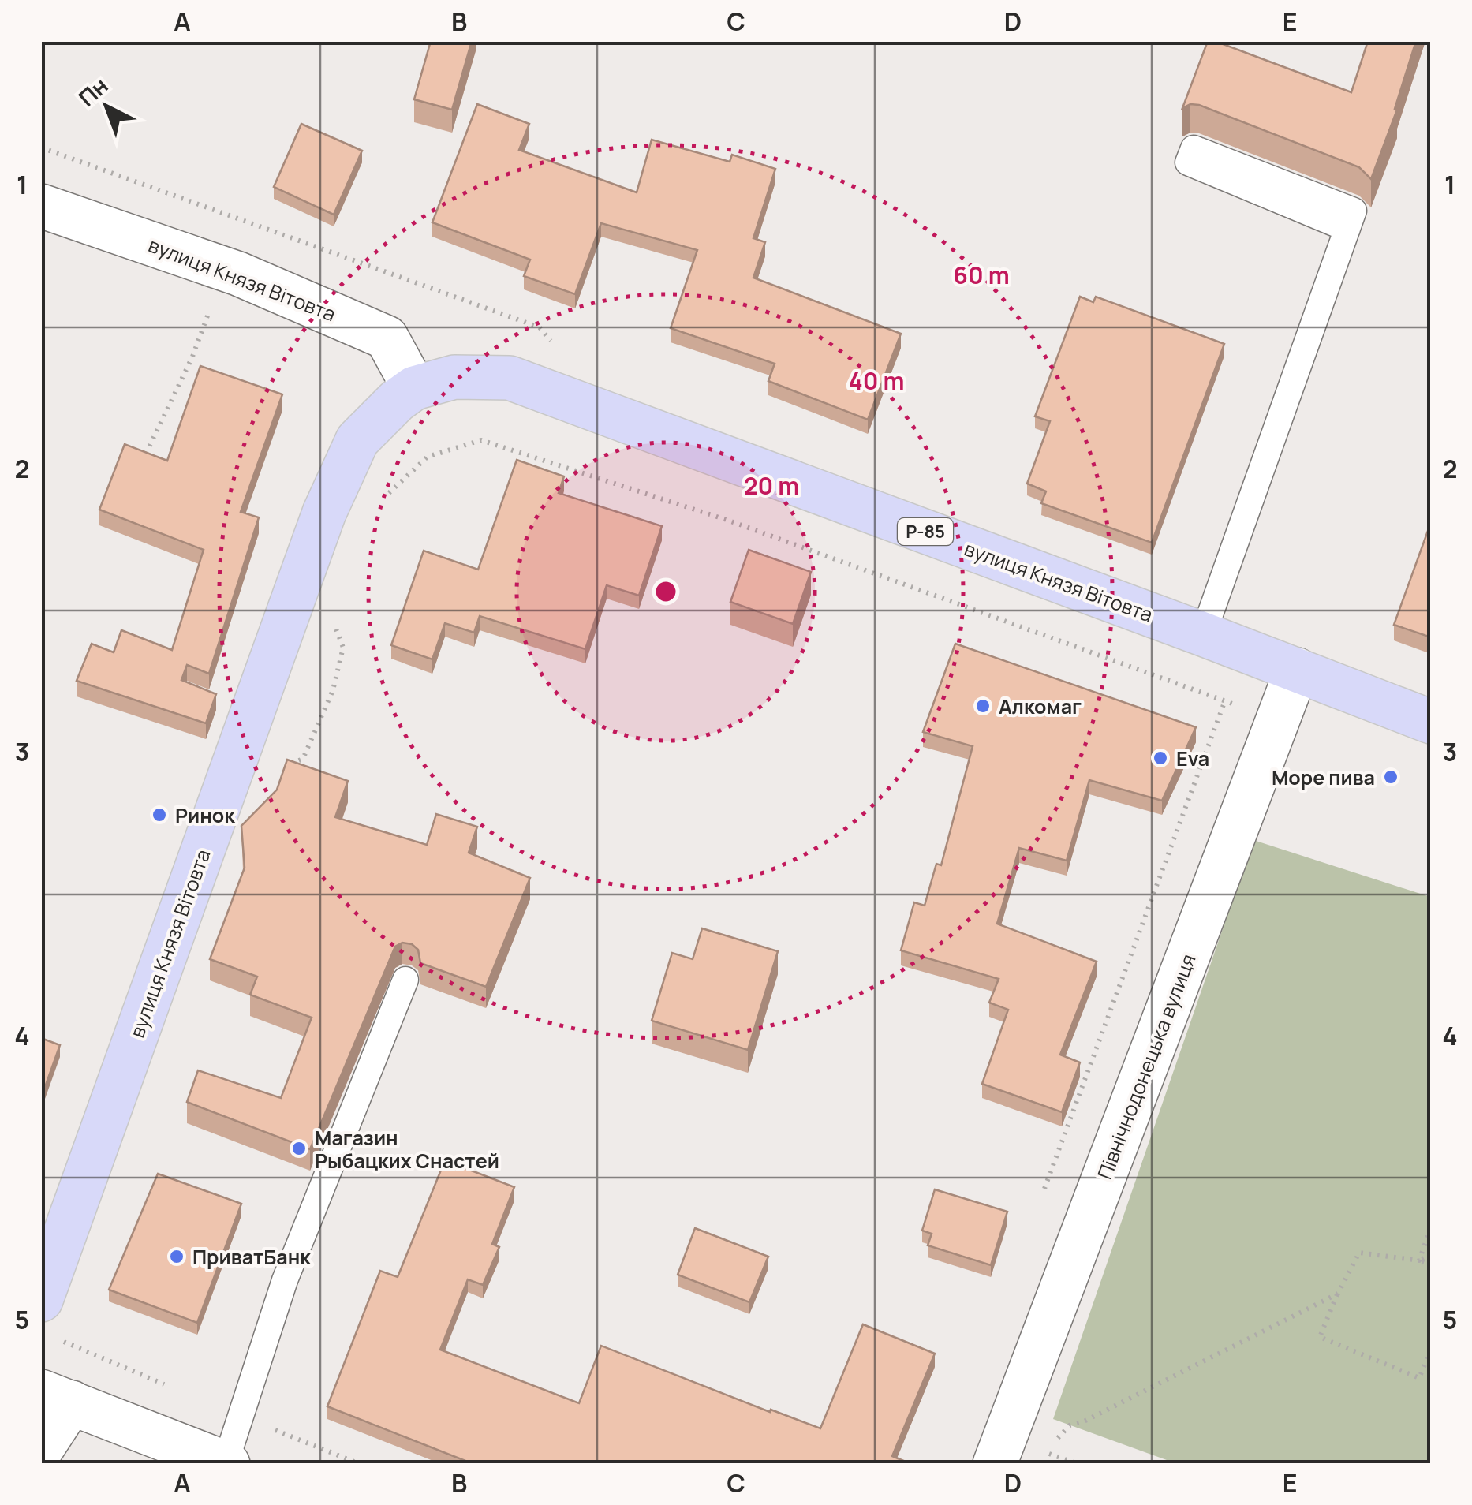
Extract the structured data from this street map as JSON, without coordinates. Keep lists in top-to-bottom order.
{
  "streets": {
    "main road": ["вулиця Князя Вітовта", "Р-85"],
    "street": ["Північнодонецька вулиця"]
  },
  "crossings": [
    ["вулиця Князя Вітовта", "Північнодонецька вулиця"]
  ],
  "places": [
    "Алкомаг",
    "Eva",
    "Море пива",
    "Ринок",
    "Магазин Рыбацких Снастей",
    "ПриватБанк"
  ],
  "north": "top left",
  "grid": {
    "columns": [
      "A",
      "B",
      "C",
      "D",
      "E"
    ],
    "rows": [
      "1",
      "2",
      "3",
      "4",
      "5"
    ]
  },
  "rings": ["60 m", "40 m", "20 m"]
}
